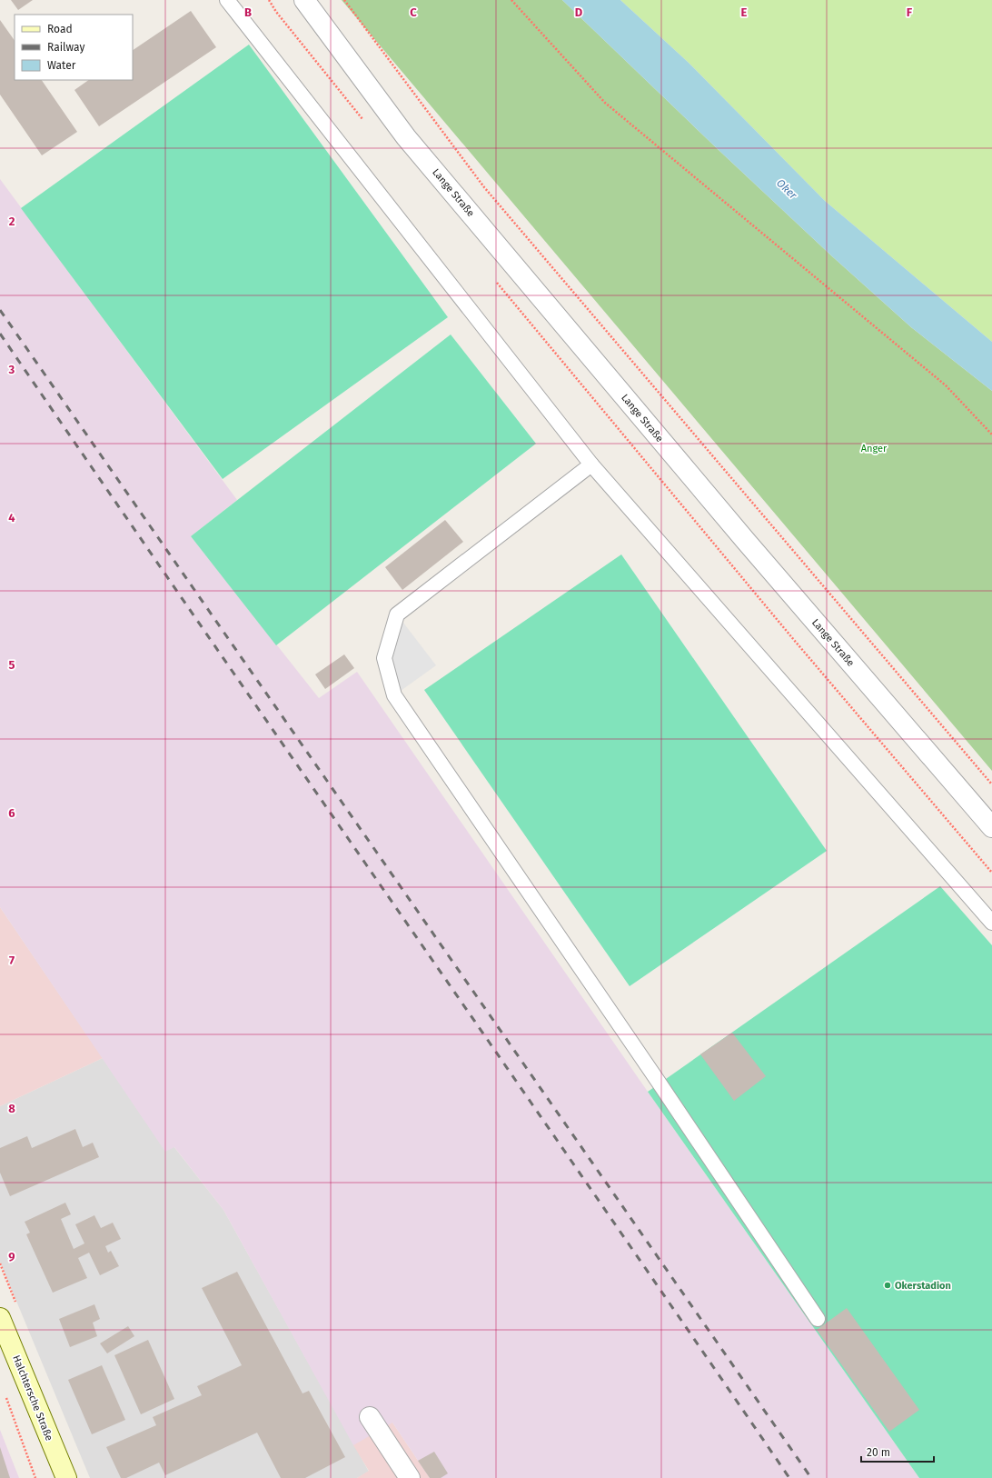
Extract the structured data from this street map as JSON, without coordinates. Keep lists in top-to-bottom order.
{
  "streets": {
    "main road": ["Halchtersche Straße"],
    "street": ["Lange Straße"]
  },
  "water": ["Oker"],
  "parks": ["Anger"],
  "places": ["Okerstadion"],
  "legend": ["Road", "Railway", "Water"],
  "scale_bar": "20 m",
  "grid": {
    "columns": [
      "B",
      "C",
      "D",
      "E",
      "F"
    ],
    "rows": [
      "2",
      "3",
      "4",
      "5",
      "6",
      "7",
      "8",
      "9"
    ]
  }
}
